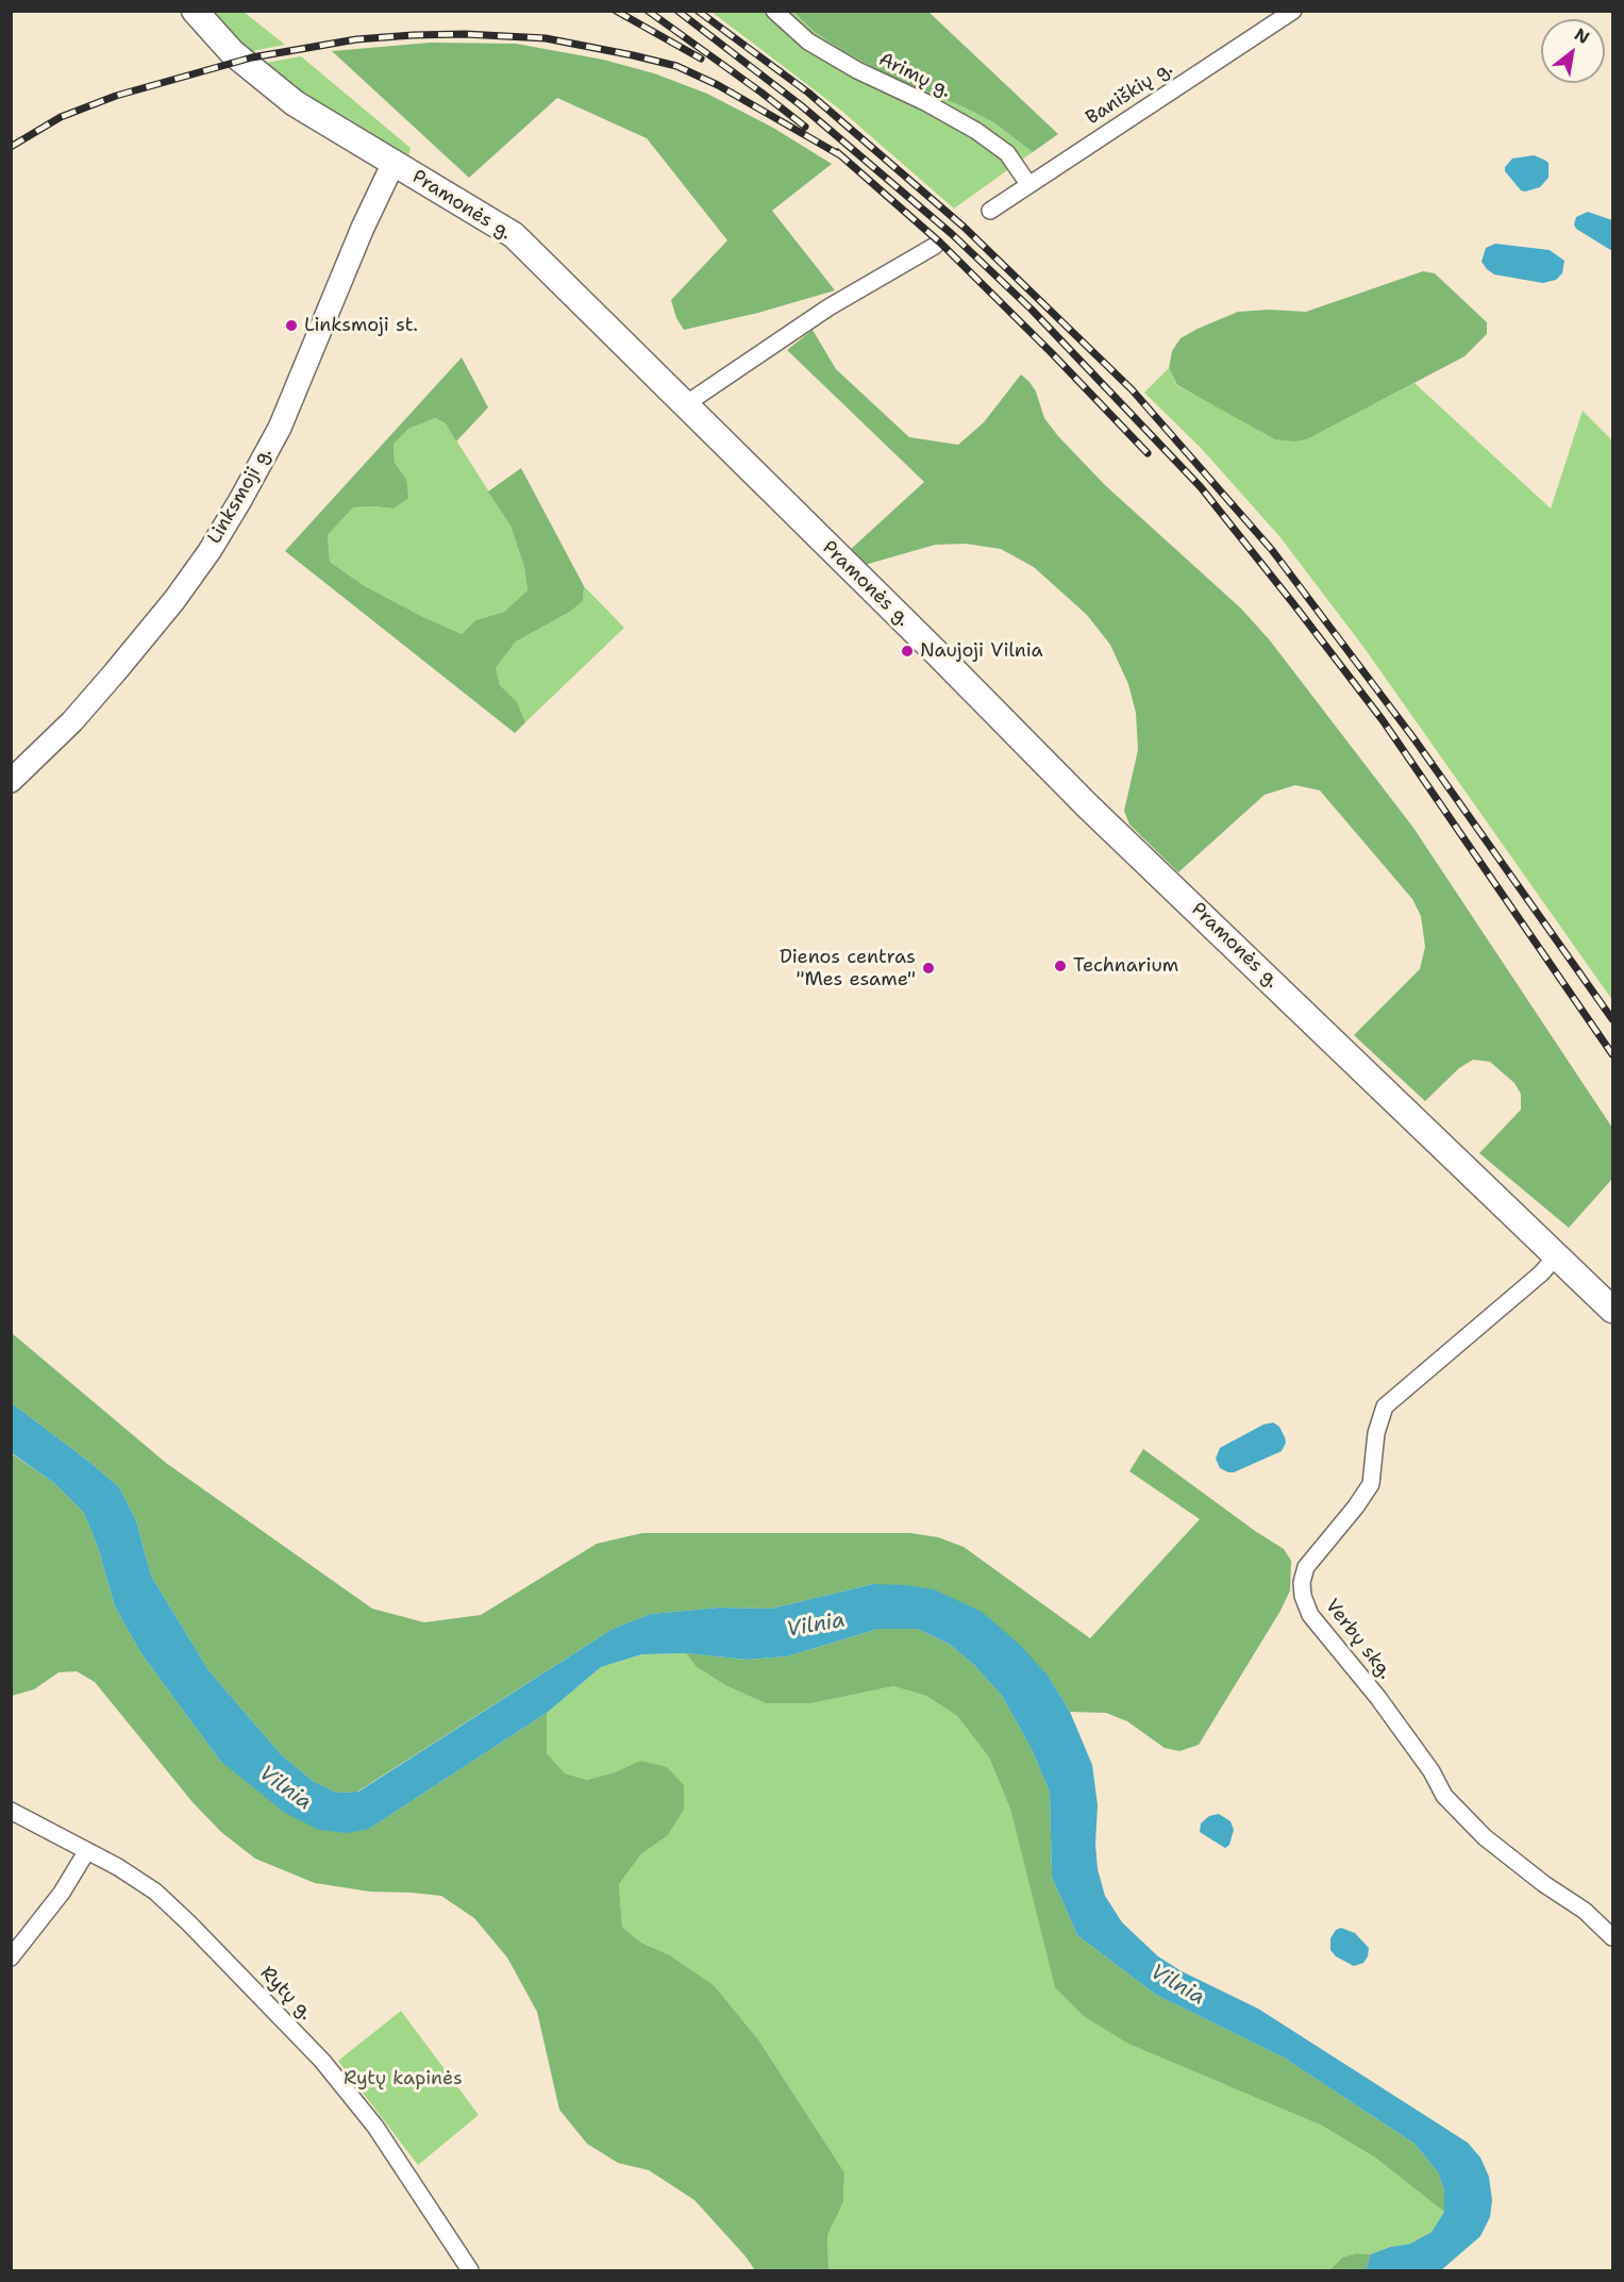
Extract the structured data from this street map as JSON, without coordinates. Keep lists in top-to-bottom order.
{
  "streets": {
    "main road": ["Pramonės g.", "Linksmoji g."],
    "street": [
      "Arimų g.",
      "Baniškių g.",
      "Verbų skg.",
      "Rytų g."
    ]
  },
  "crossings": [
    ["Arimų g.", "Baniškių g."],
    ["Pramonės g.", "Linksmoji g."],
    ["Pramonės g.", "Verbų skg."]
  ],
  "water": ["Vilnia"],
  "parks": ["Rytų kapinės"],
  "places": [
    "Linksmoji st.",
    "Naujoji Vilnia",
    "Technarium",
    "Dienos centras \"Mes esame\""
  ],
  "north": "top right"
}
